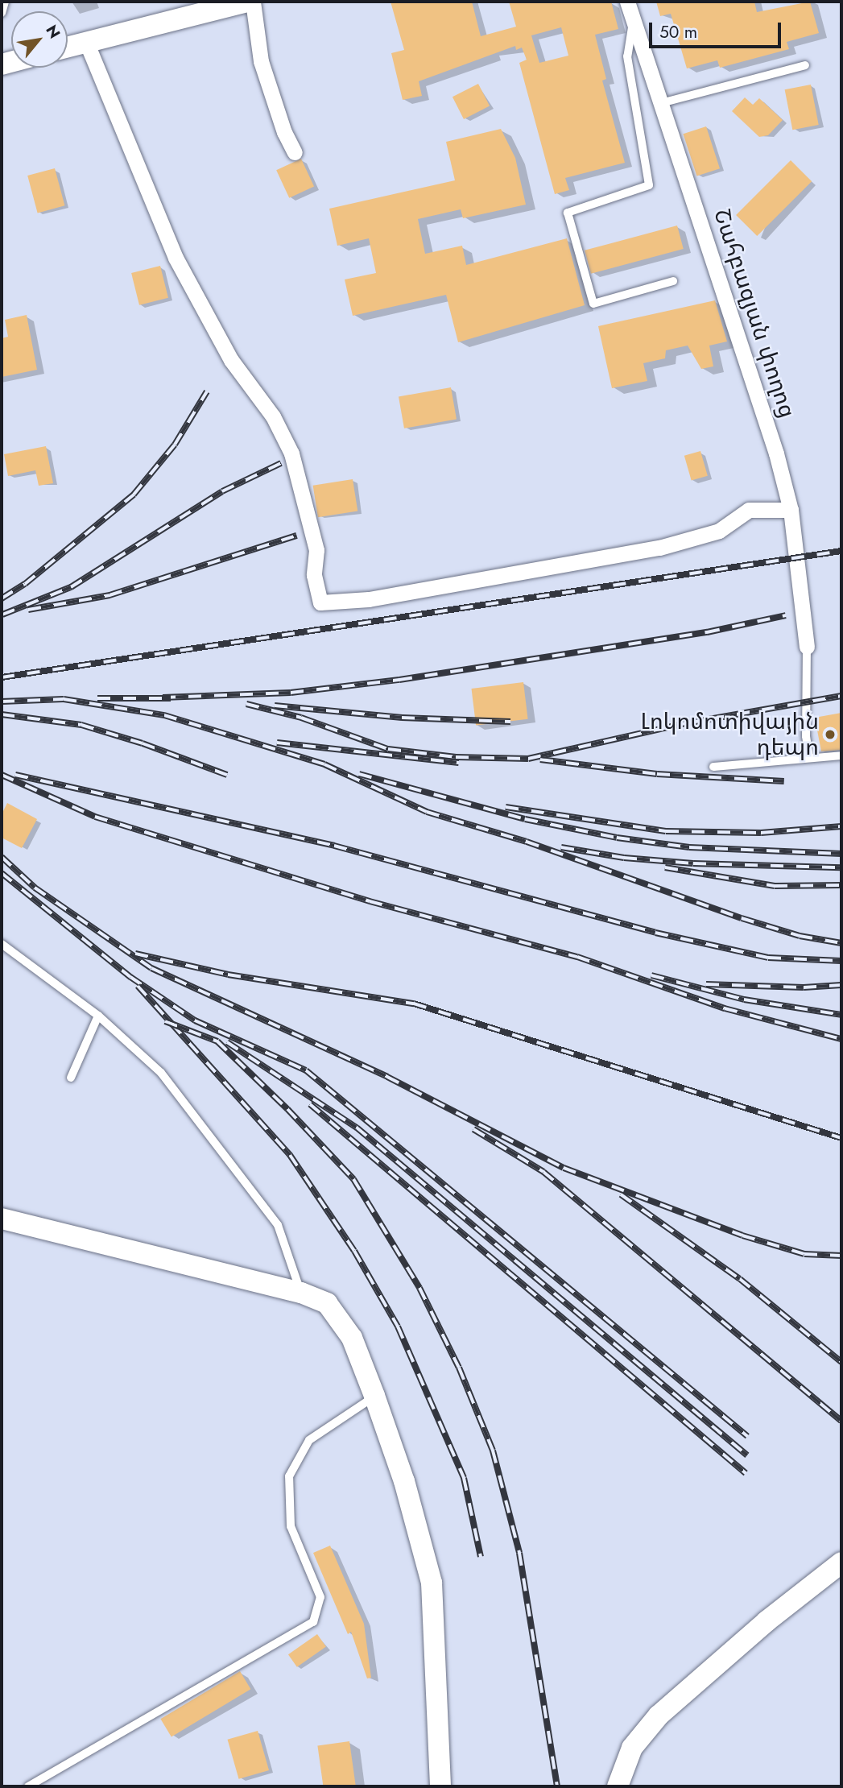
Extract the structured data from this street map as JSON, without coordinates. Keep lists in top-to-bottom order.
{
  "streets": {
    "street": ["Շահբազյան փողոց"]
  },
  "places": ["Լոկոմոտիվային դեպո"],
  "scale_bar": "50 m",
  "north": "top right"
}
